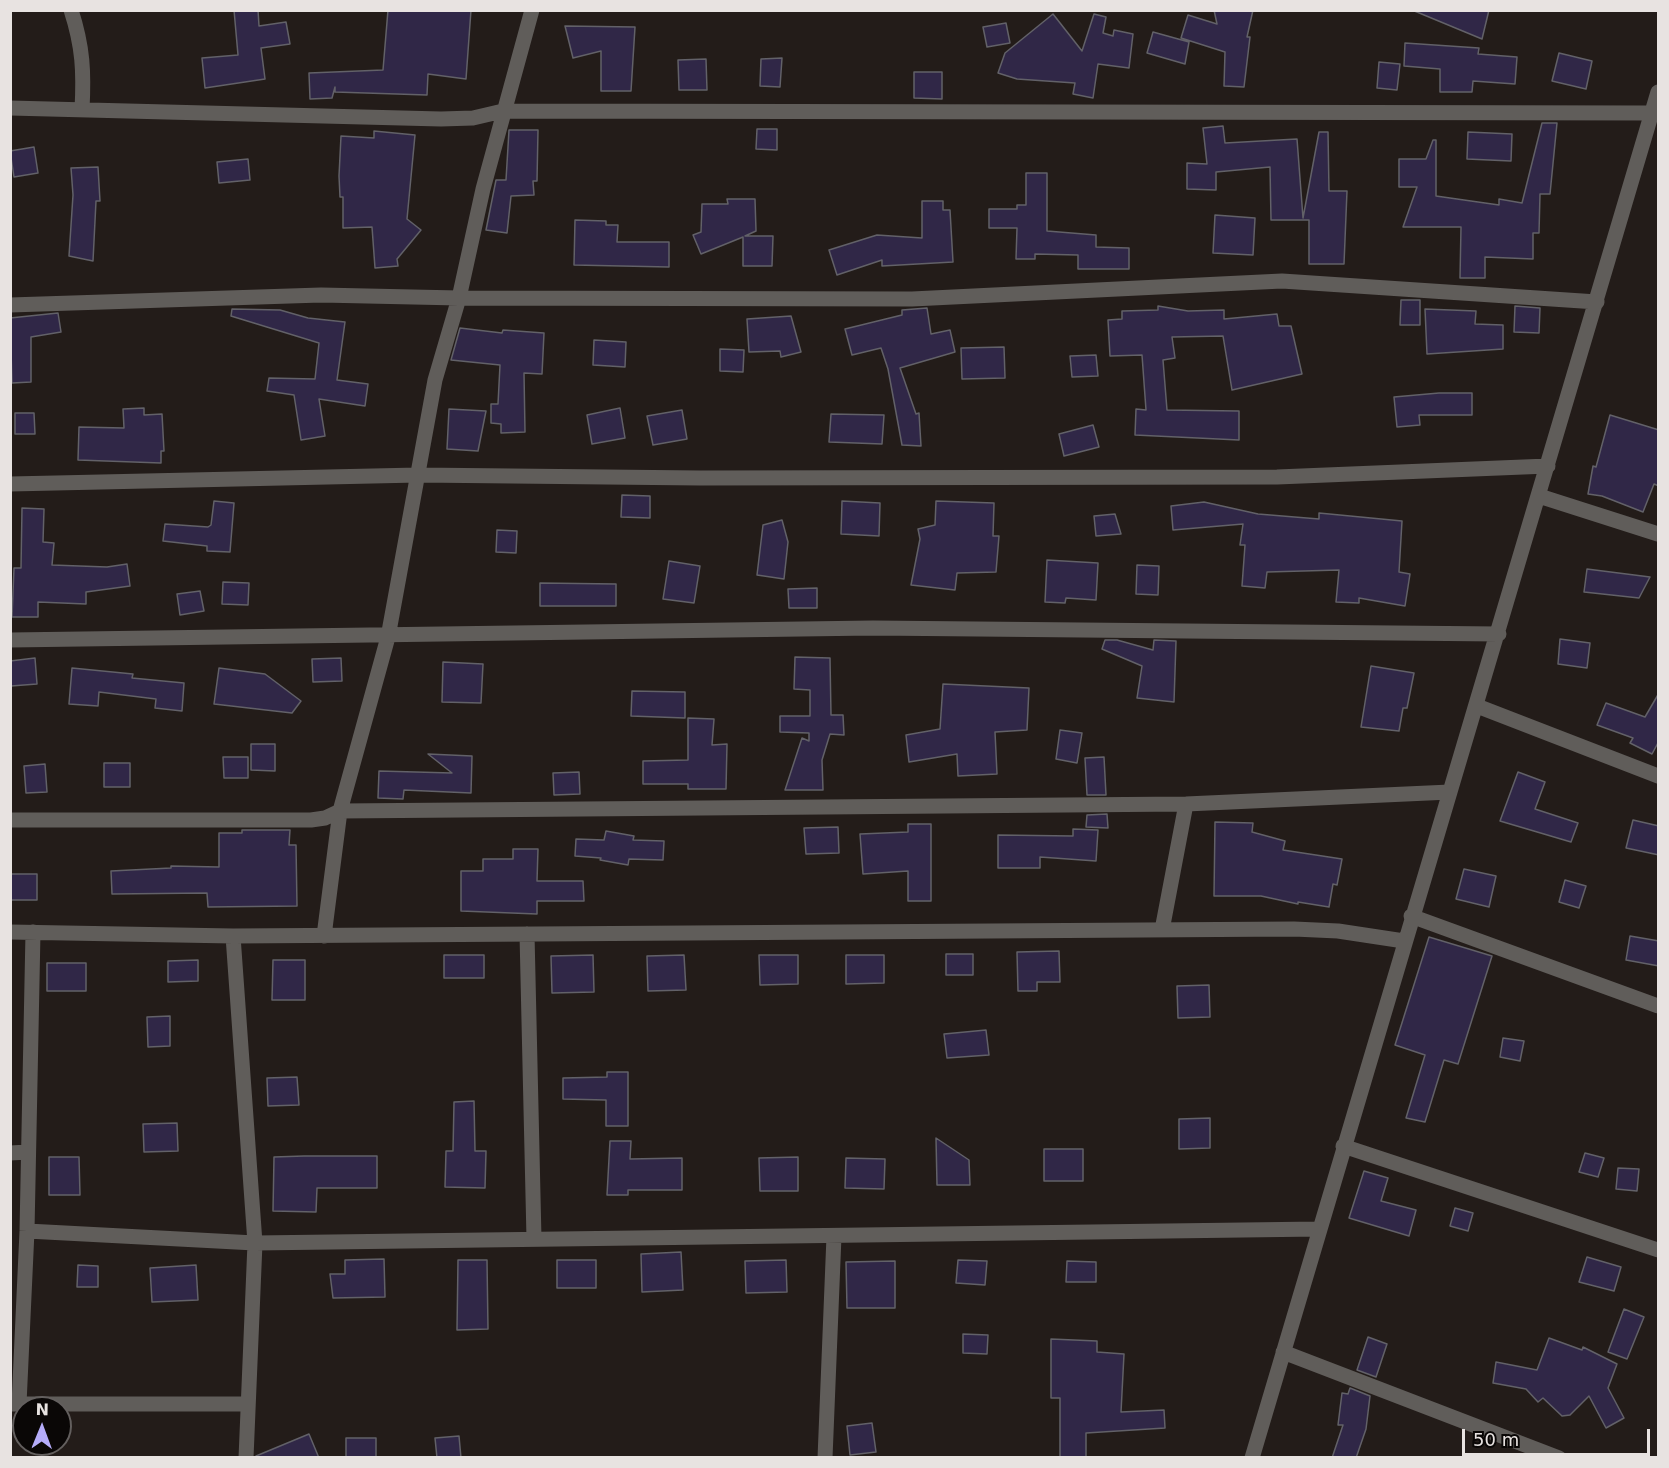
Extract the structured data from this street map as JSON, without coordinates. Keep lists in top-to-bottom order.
{
  "scale_bar": "50 m",
  "north": "top"
}
